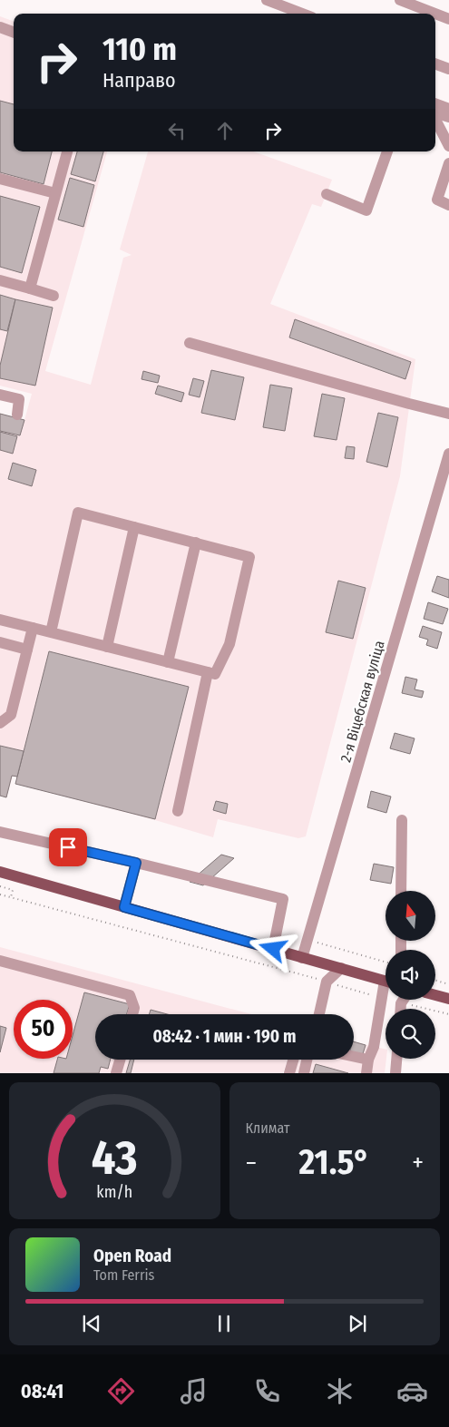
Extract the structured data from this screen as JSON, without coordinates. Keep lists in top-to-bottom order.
{
  "streets": {
    "street": ["2-я Віцебская вуліца"]
  },
  "north": "top",
  "page": {
    "turn": ["110 m", "Направо"],
    "limit": "50",
    "trip": "08:42 · 1 мин · 190 m",
    "tile": "Климат",
    "heat": ["−", "21.5°", "+"],
    "song": ["Open Road", "Tom Ferris"],
    "tabs": "08:41",
    "gauge": ["43", "km/h"]
  }
}
